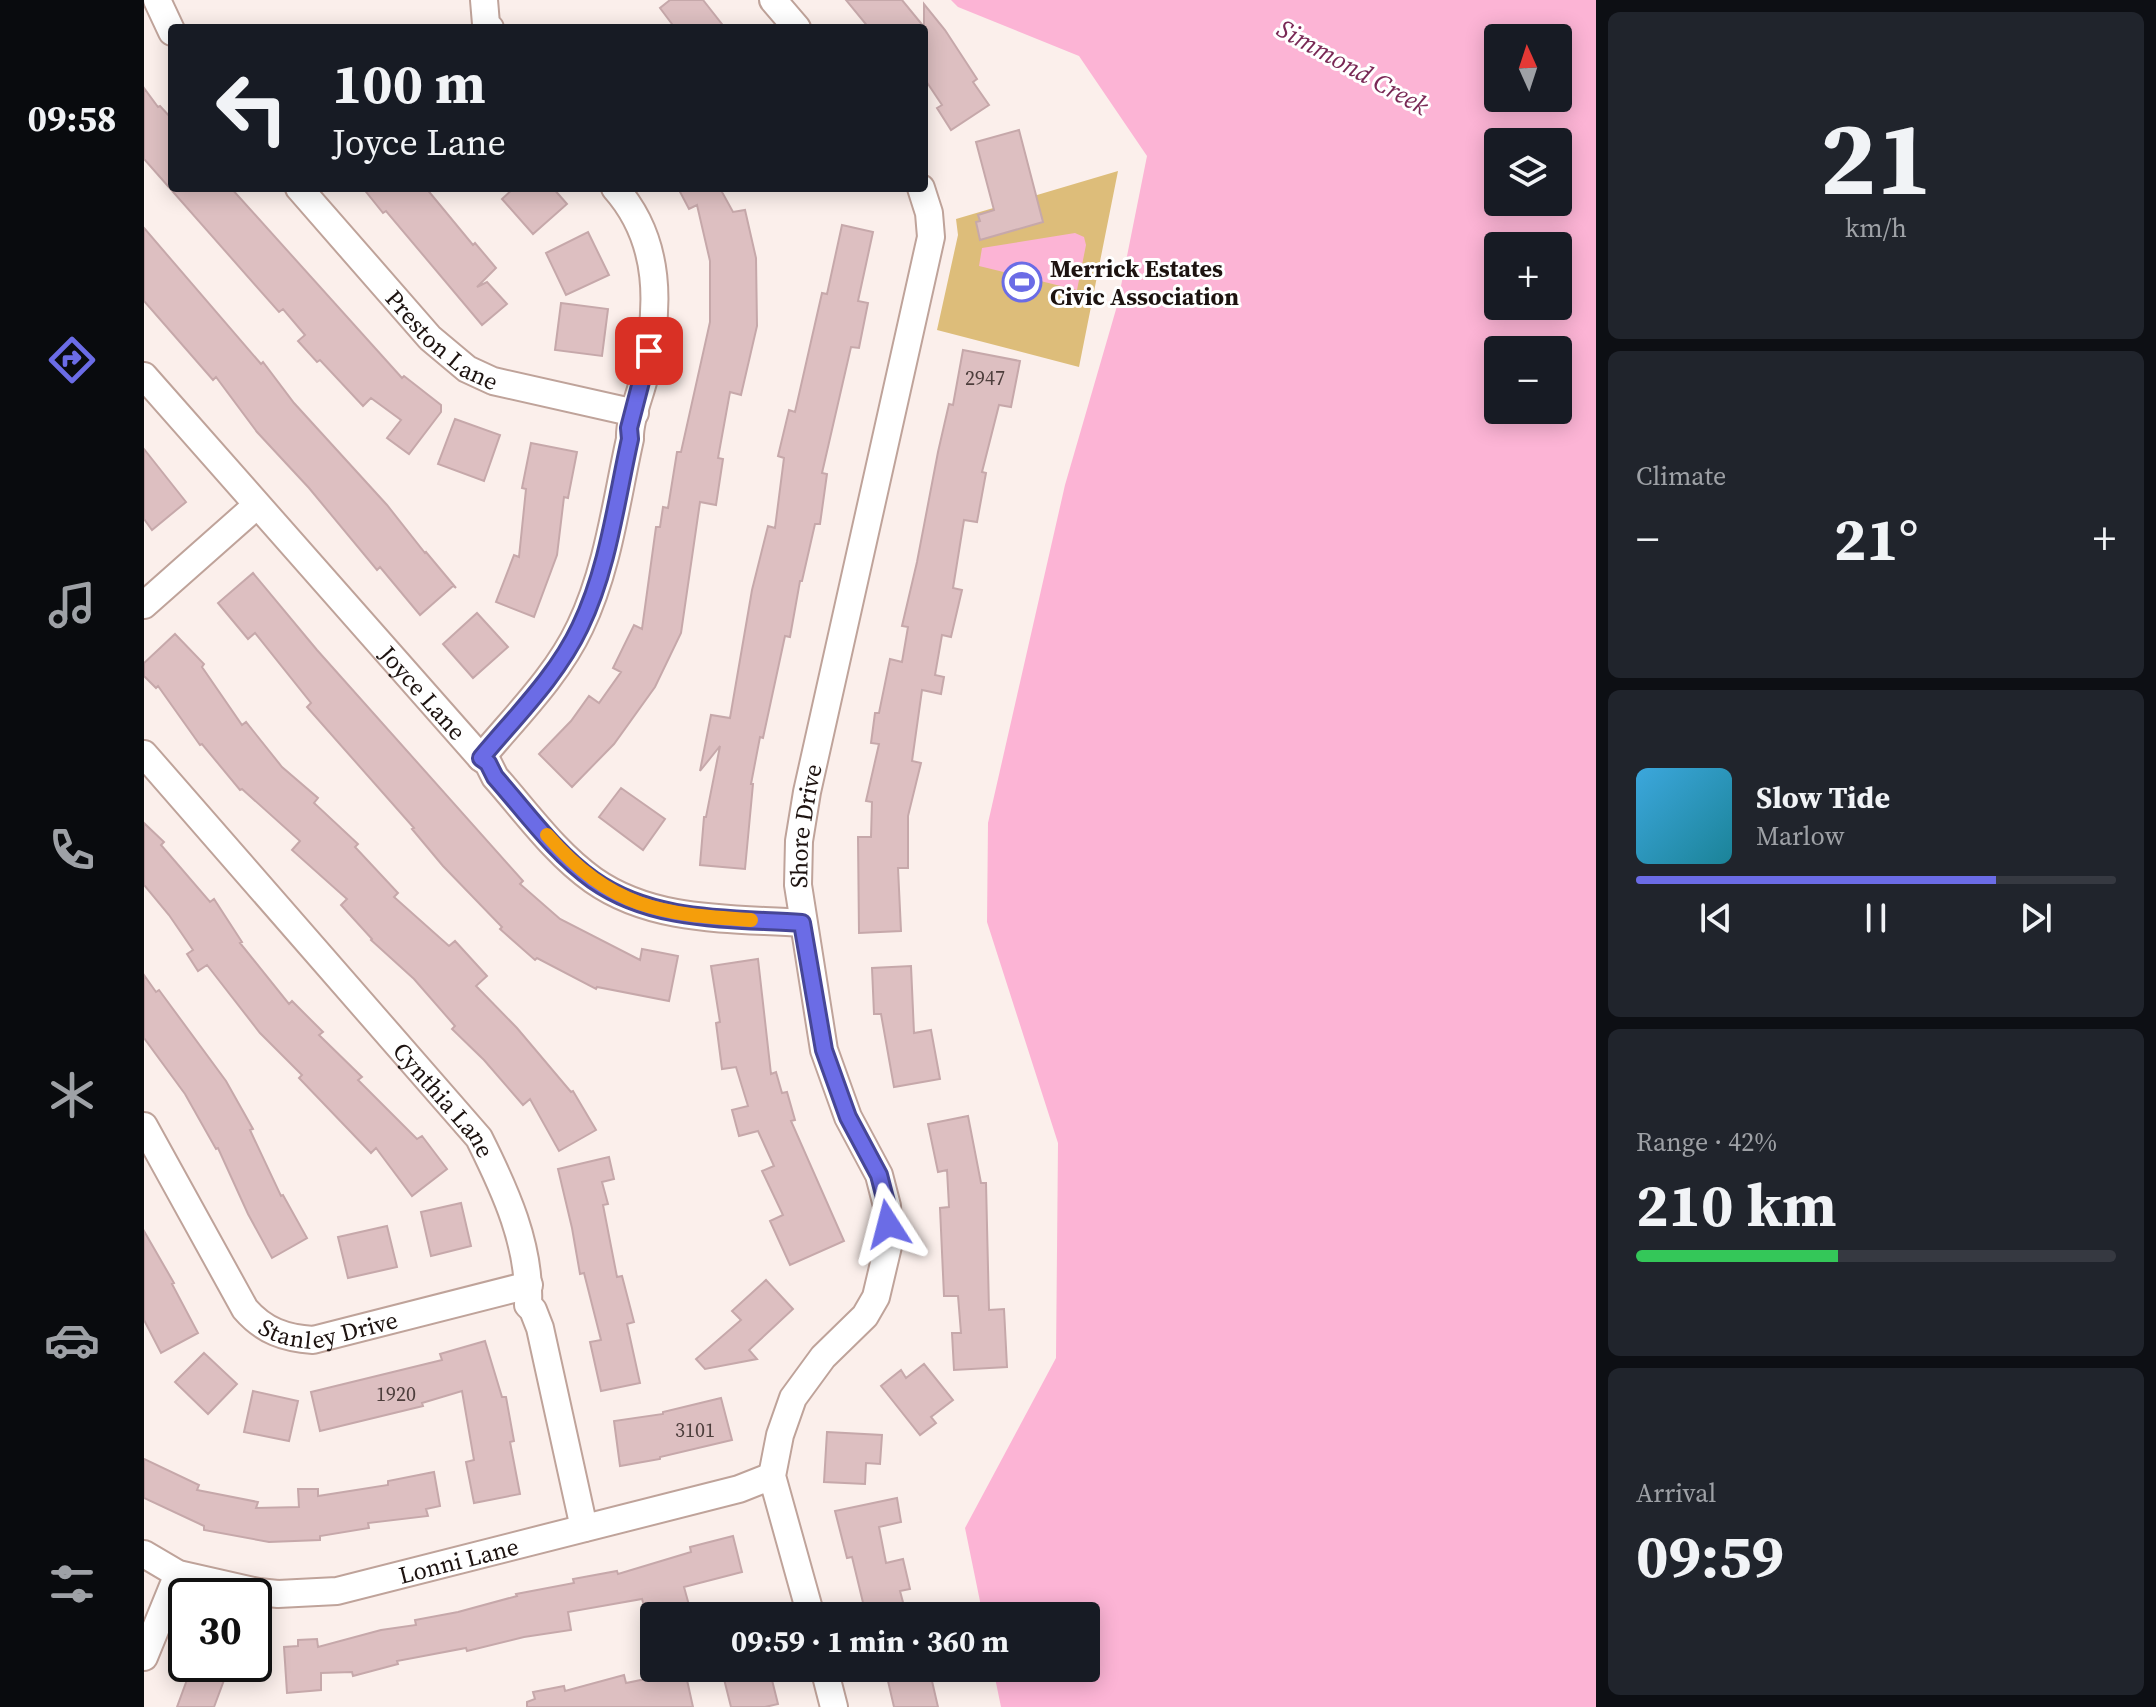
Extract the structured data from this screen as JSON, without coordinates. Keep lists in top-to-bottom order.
{
  "streets": {
    "street": [
      "Preston Lane",
      "Joyce Lane",
      "Shore Drive",
      "Cynthia Lane",
      "Stanley Drive",
      "Lonni Lane"
    ]
  },
  "crossings": [
    ["Joyce Lane", "Shore Drive"],
    ["Shore Drive", "Lonni Lane"],
    ["Cynthia Lane", "Stanley Drive"],
    ["Cynthia Lane", "Lonni Lane"]
  ],
  "water": ["Simmond Creek"],
  "places": {
    "sports": ["Merrick Estates Civic Association"]
  },
  "house_numbers": ["2947", "1920", "3101"],
  "north": "top",
  "page": {
    "tabs": "09:58",
    "tile": [
      ["21", "km/h"],
      "Climate",
      ["Range · 42%", "210 km"],
      ["Arrival", "09:59"]
    ],
    "map_buttons": ["+", "−"],
    "turn": ["100 m", "Joyce Lane"],
    "heat": ["−", "21°", "+"],
    "song": ["Slow Tide", "Marlow"],
    "limit": "30",
    "trip": "09:59 · 1 min · 360 m"
  }
}
